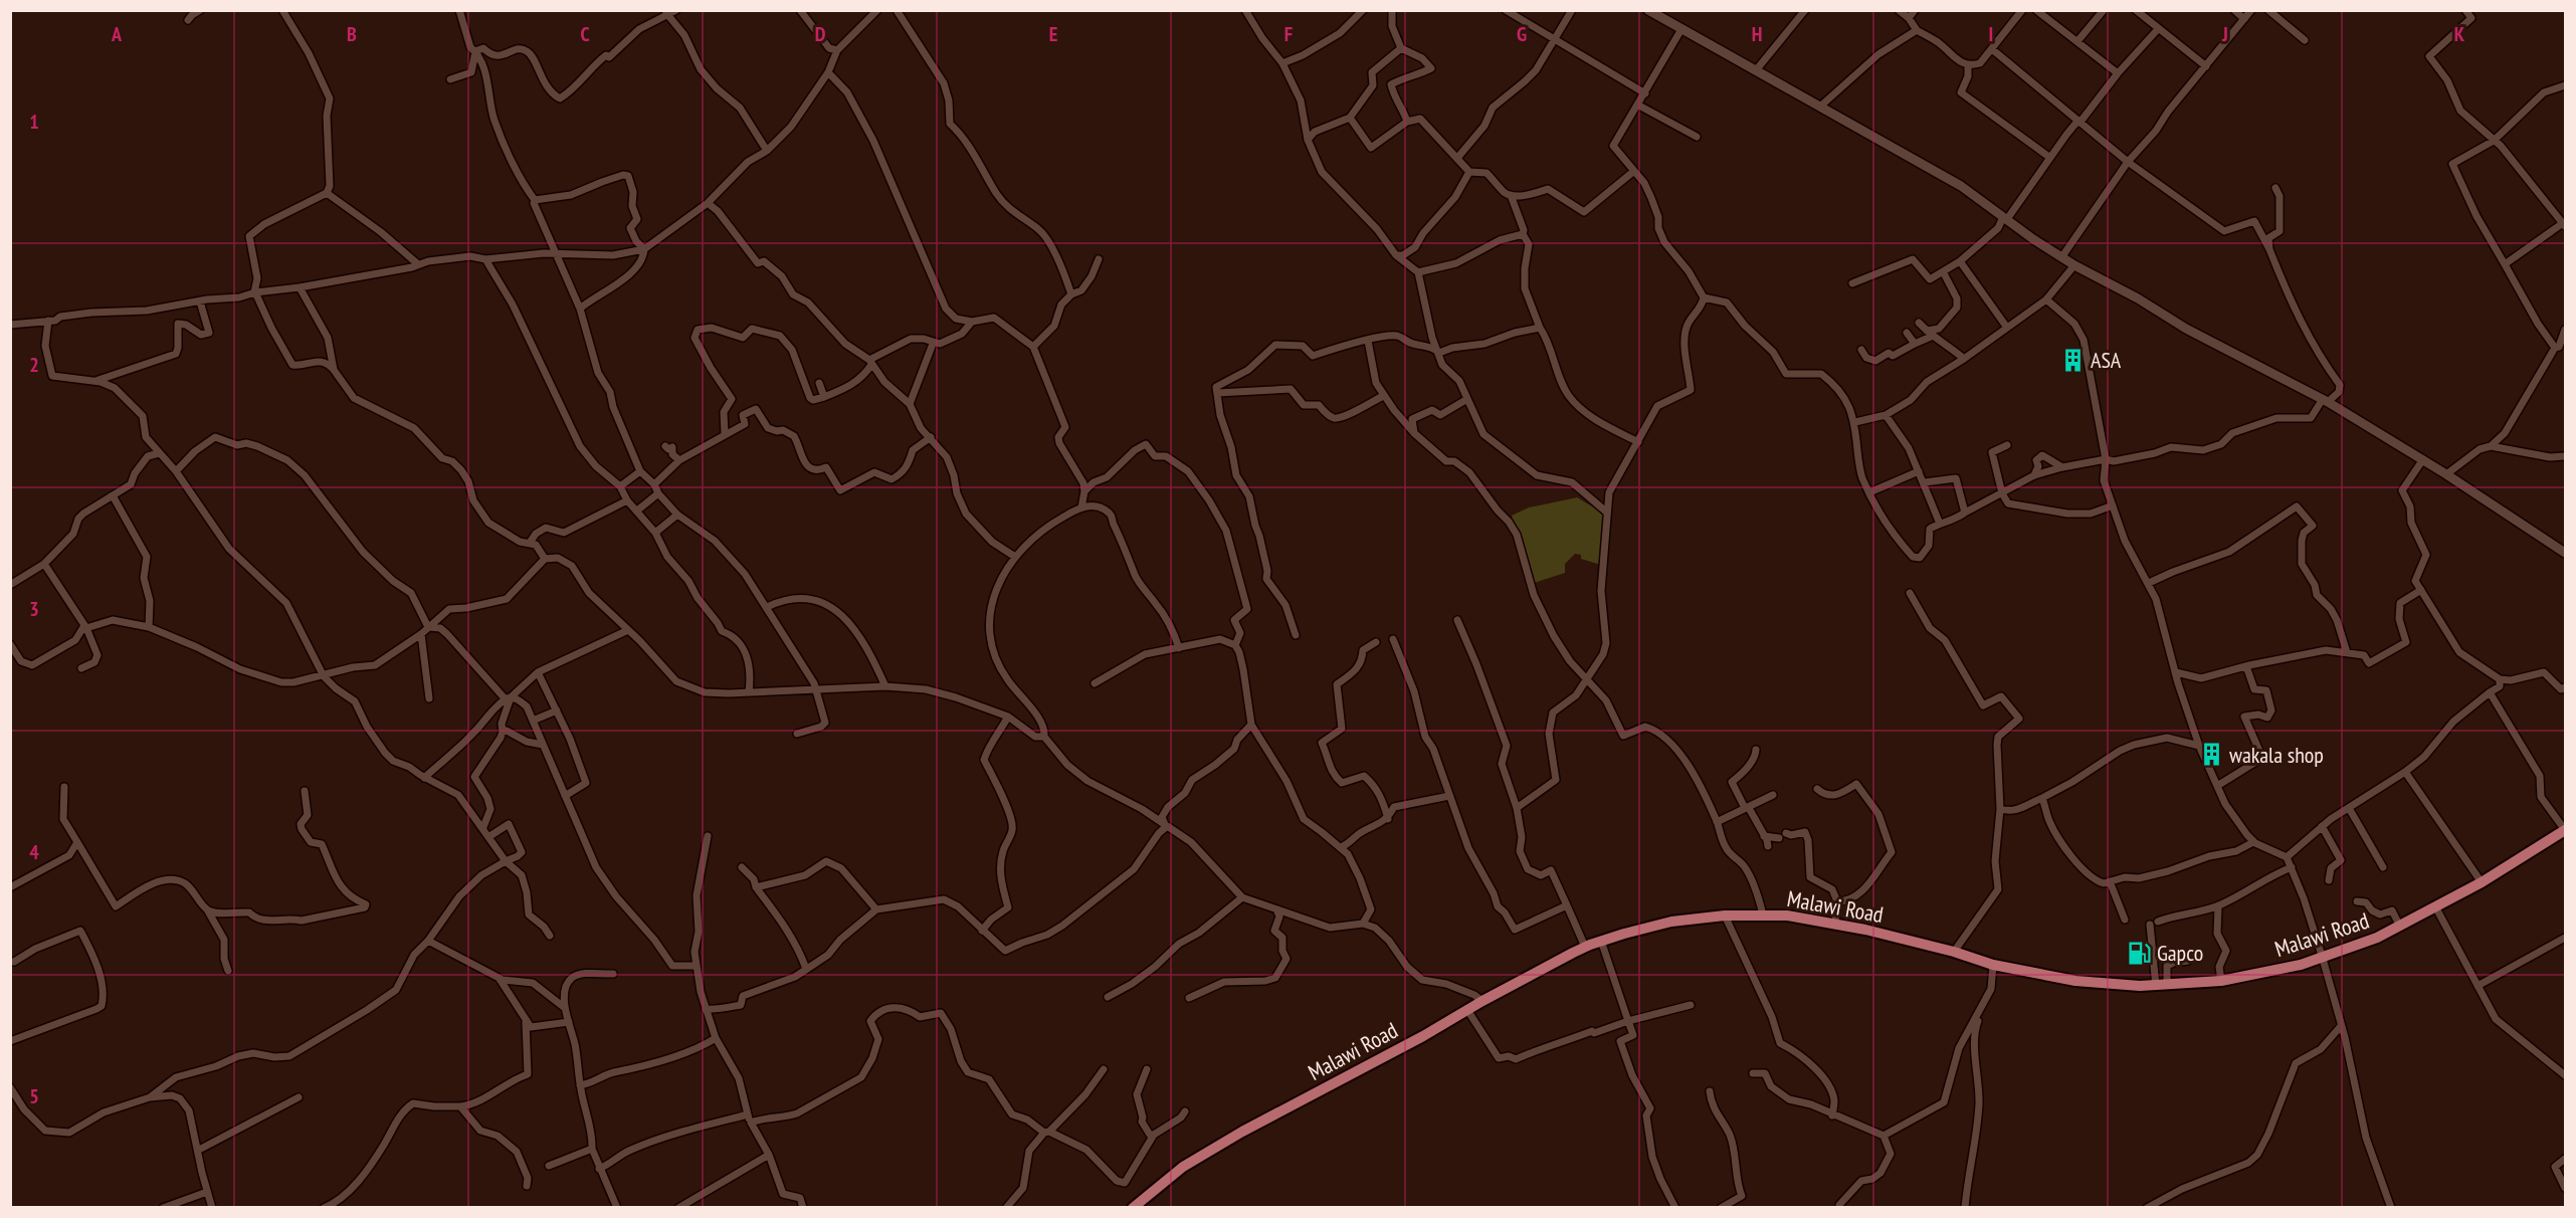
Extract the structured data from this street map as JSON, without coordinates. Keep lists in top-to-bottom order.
{
  "streets": {
    "main road": ["Malawi Road"]
  },
  "places": {
    "building": ["ASA", "wakala shop"],
    "fuel station": ["Gapco"]
  },
  "grid": {
    "columns": [
      "A",
      "B",
      "C",
      "D",
      "E",
      "F",
      "G",
      "H",
      "I",
      "J",
      "K"
    ],
    "rows": [
      "1",
      "2",
      "3",
      "4",
      "5"
    ]
  }
}
